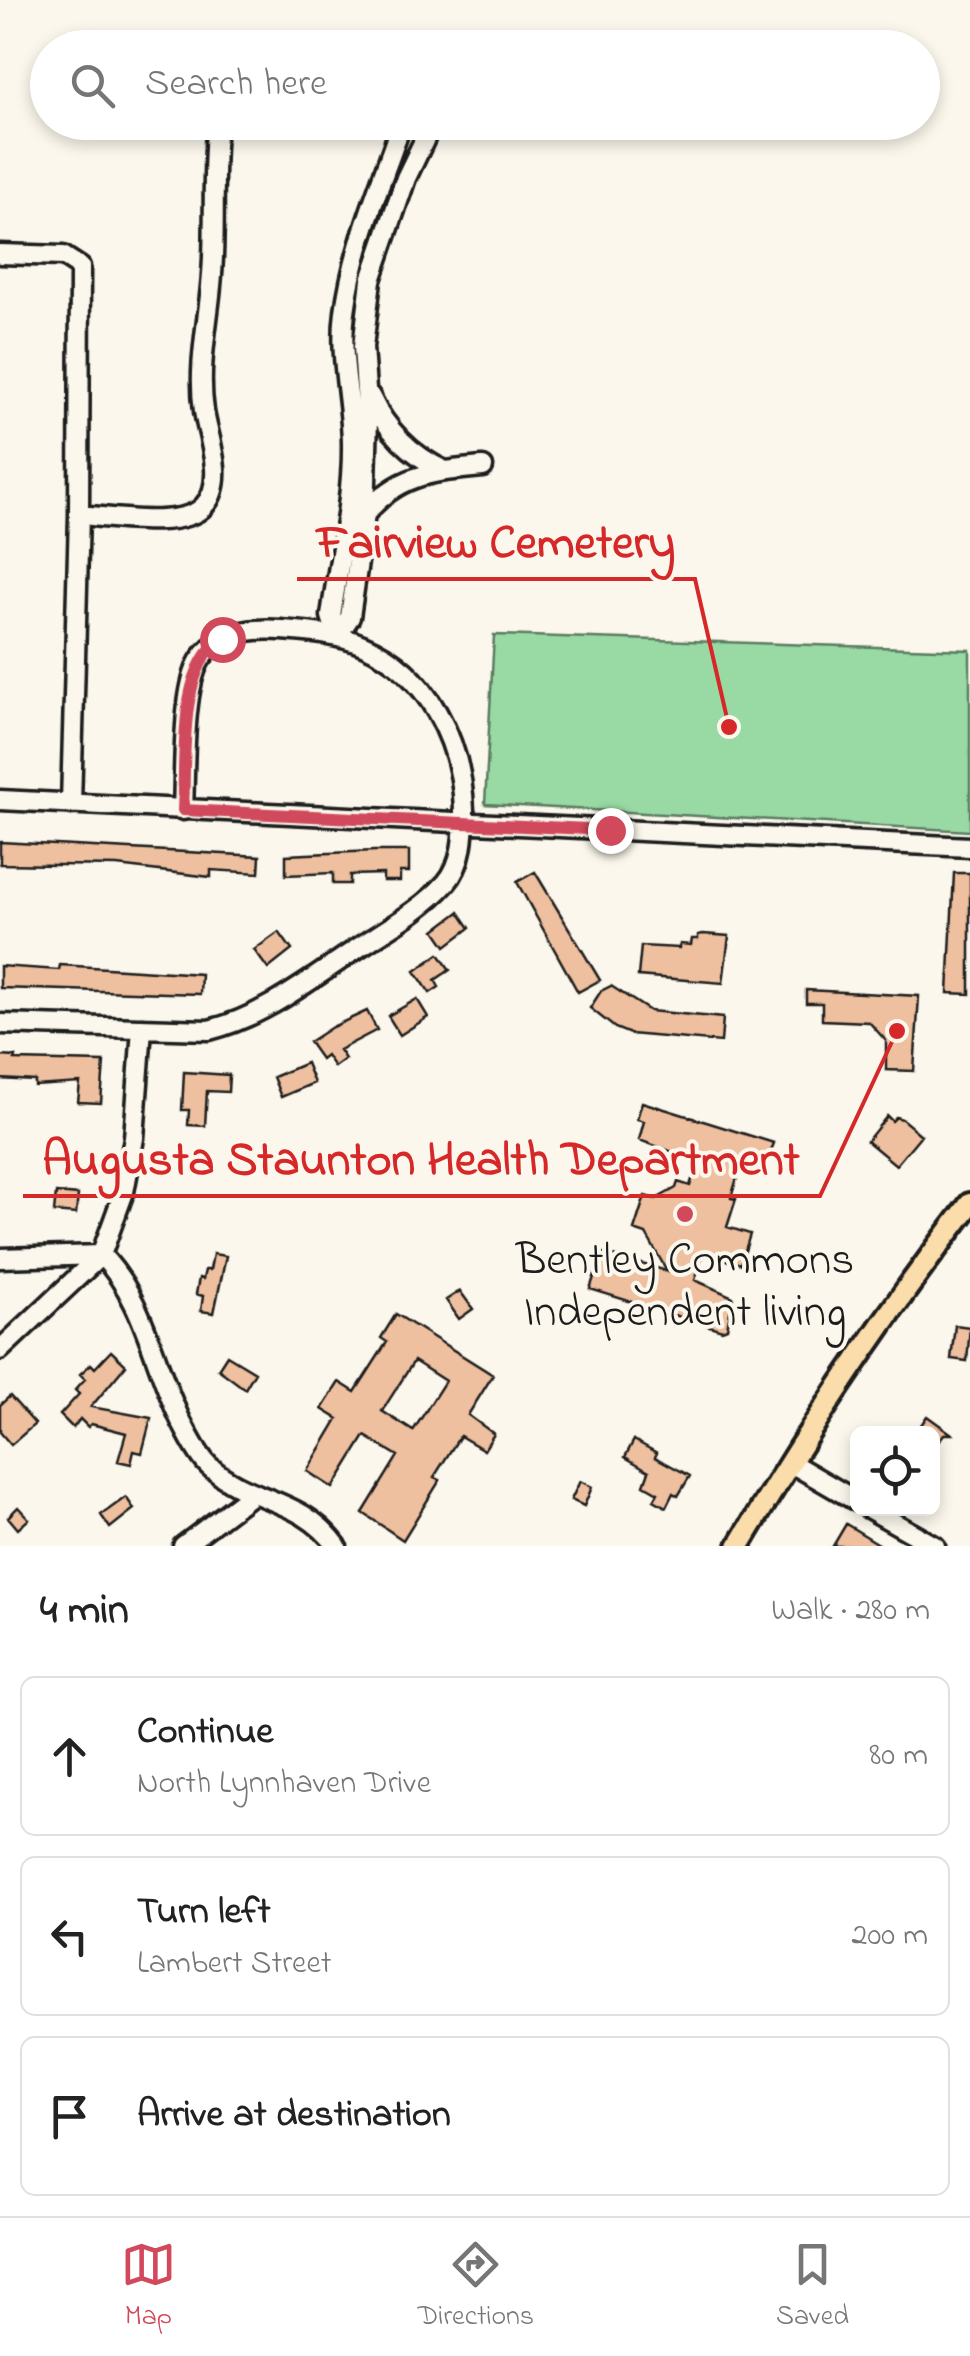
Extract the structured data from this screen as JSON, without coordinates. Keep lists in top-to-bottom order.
{
  "places": ["Fairview Cemetery", "Augusta Staunton Health Department", "Bentley Commons Independent living"],
  "page": {
    "search": "Search here",
    "heading": ["4 min", "Walk · 280 m"],
    "list": [
      ["Continue", "North Lynnhaven Drive", "80 m"],
      ["Turn left", "Lambert Street", "200 m"],
      "Arrive at destination"
    ],
    "nav": ["Map", "Directions", "Saved"]
  }
}
